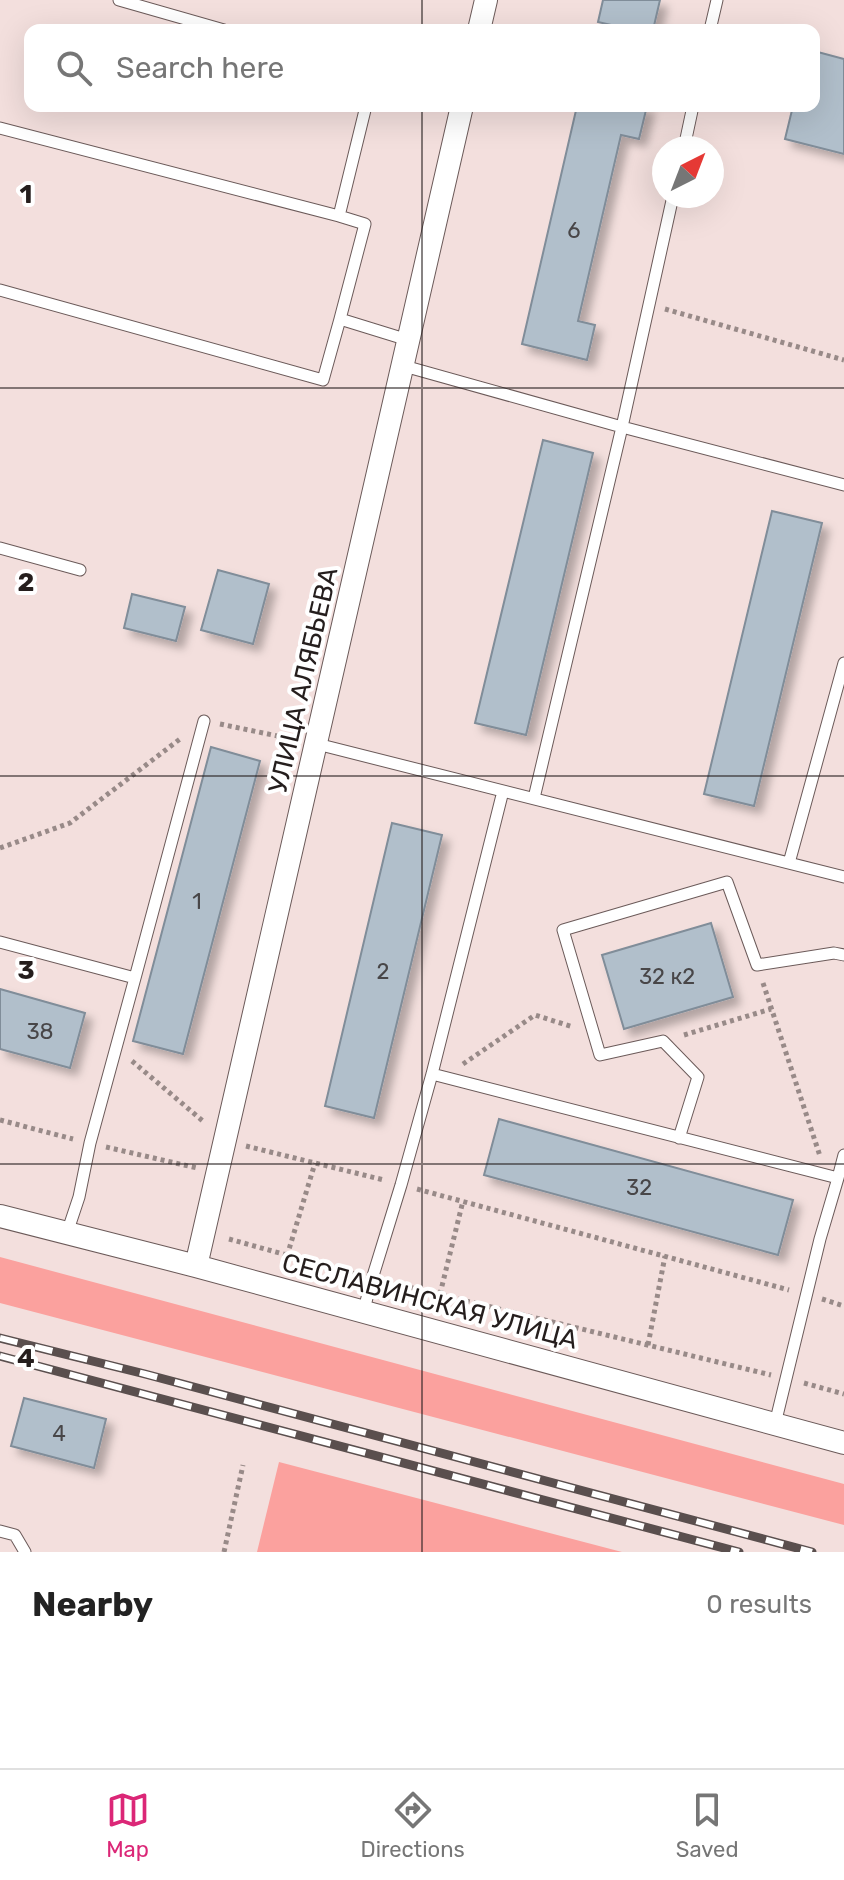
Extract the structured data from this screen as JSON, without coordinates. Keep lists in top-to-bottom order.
{
  "streets": {
    "street": ["УЛИЦА АЛЯБЬЕВА", "СЕСЛАВИНСКАЯ УЛИЦА"]
  },
  "crossings": [
    ["УЛИЦА АЛЯБЬЕВА", "СЕСЛАВИНСКАЯ УЛИЦА"]
  ],
  "house_numbers": [
    "6",
    "1",
    "2",
    "32 к2",
    "38",
    "32",
    "4"
  ],
  "north": "top right",
  "page": {
    "search": "Search here",
    "heading": ["Nearby", "0 results"],
    "nav": ["Map", "Directions", "Saved"]
  },
  "grid": {
    "rows": [
      "1",
      "2",
      "3",
      "4"
    ]
  }
}
